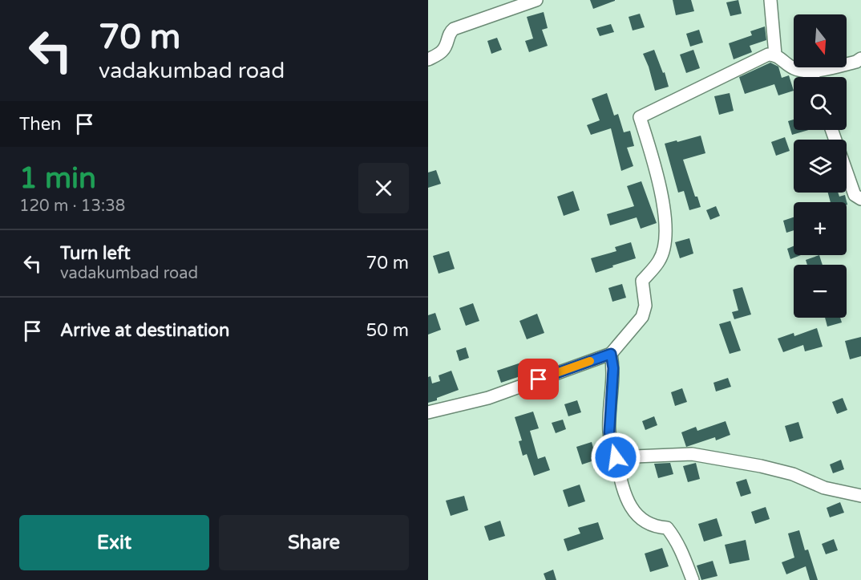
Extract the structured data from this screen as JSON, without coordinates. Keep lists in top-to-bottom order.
{
  "north": "bottom",
  "page": {
    "turn": ["70 m", "vadakumbad road"],
    "map_buttons": ["+", "−"],
    "then": "Then",
    "heading": ["1 min", "120 m · 13:38"],
    "list": [
      {
        "name": "Turn left",
        "note": "vadakumbad road",
        "value": "70 m"
      },
      {
        "name": "Arrive at destination",
        "value": "50 m"
      }
    ],
    "buttons": ["Exit", "Share"]
  }
}
